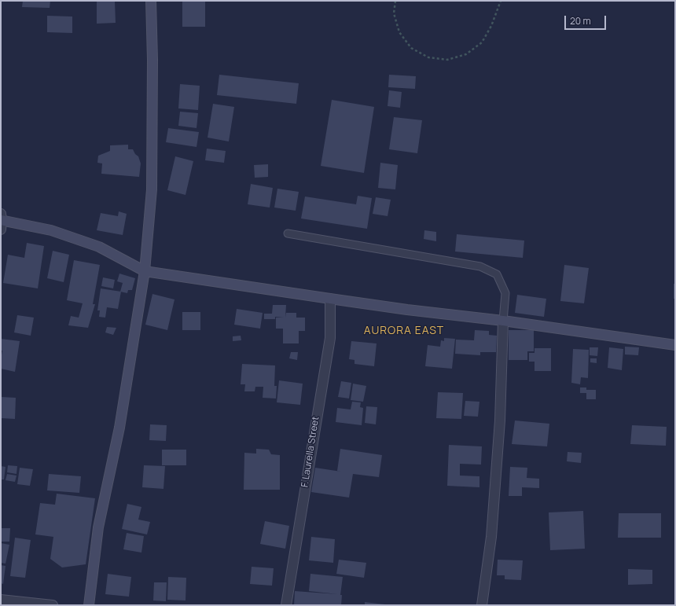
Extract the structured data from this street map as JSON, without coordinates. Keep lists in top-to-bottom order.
{
  "streets": {
    "street": ["F. Laurella Street"]
  },
  "districts": ["AURORA EAST"],
  "scale_bar": "20 m"
}
